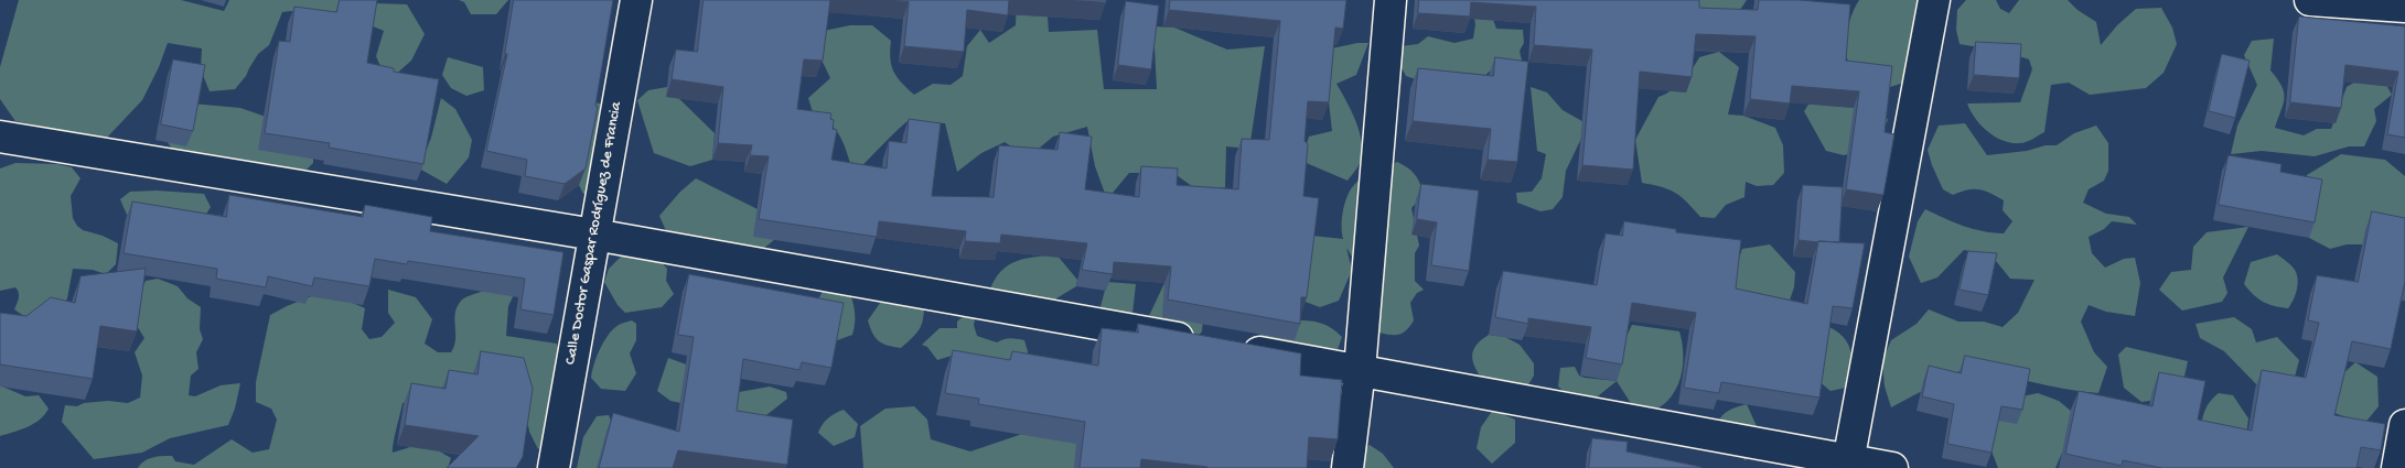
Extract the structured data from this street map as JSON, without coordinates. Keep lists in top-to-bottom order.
{
  "streets": {
    "street": ["Calle Doctor Gaspar Rodríguez de Francia"]
  }
}
